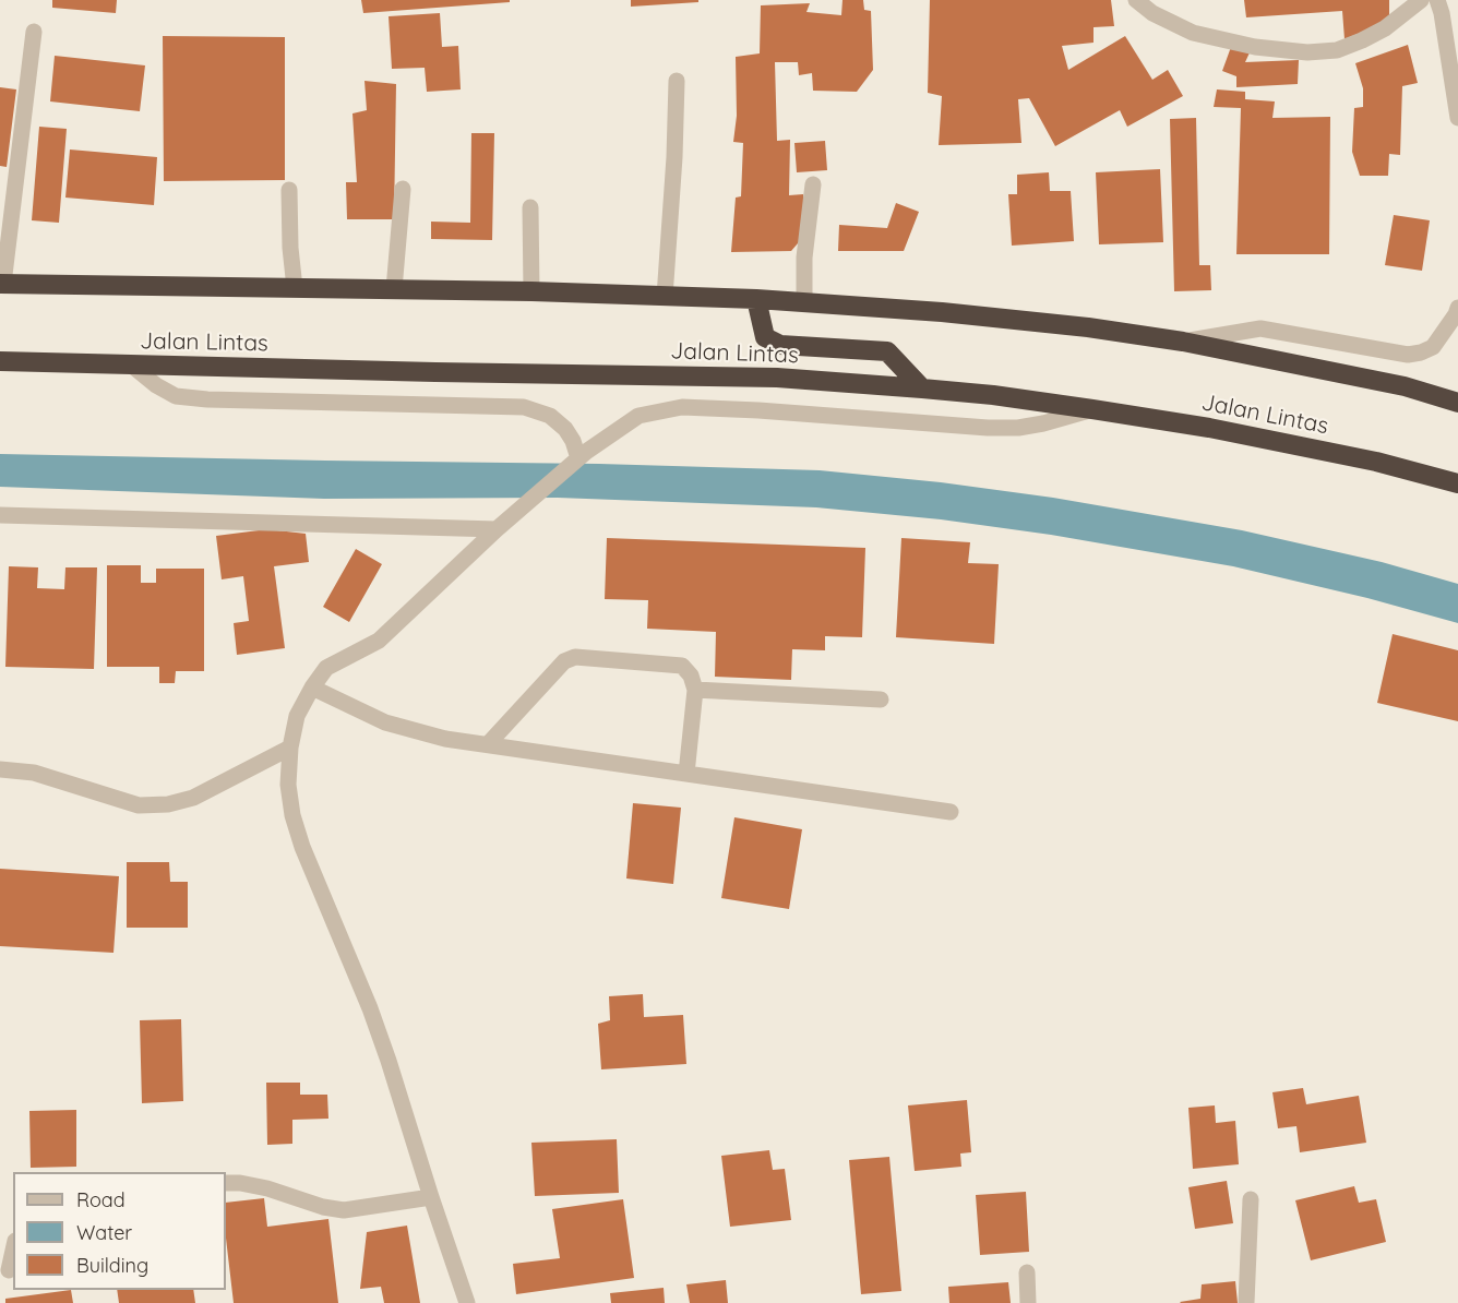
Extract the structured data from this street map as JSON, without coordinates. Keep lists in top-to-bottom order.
{
  "streets": {
    "highway": ["Jalan Lintas"]
  },
  "legend": ["Road", "Water", "Building"]
}
